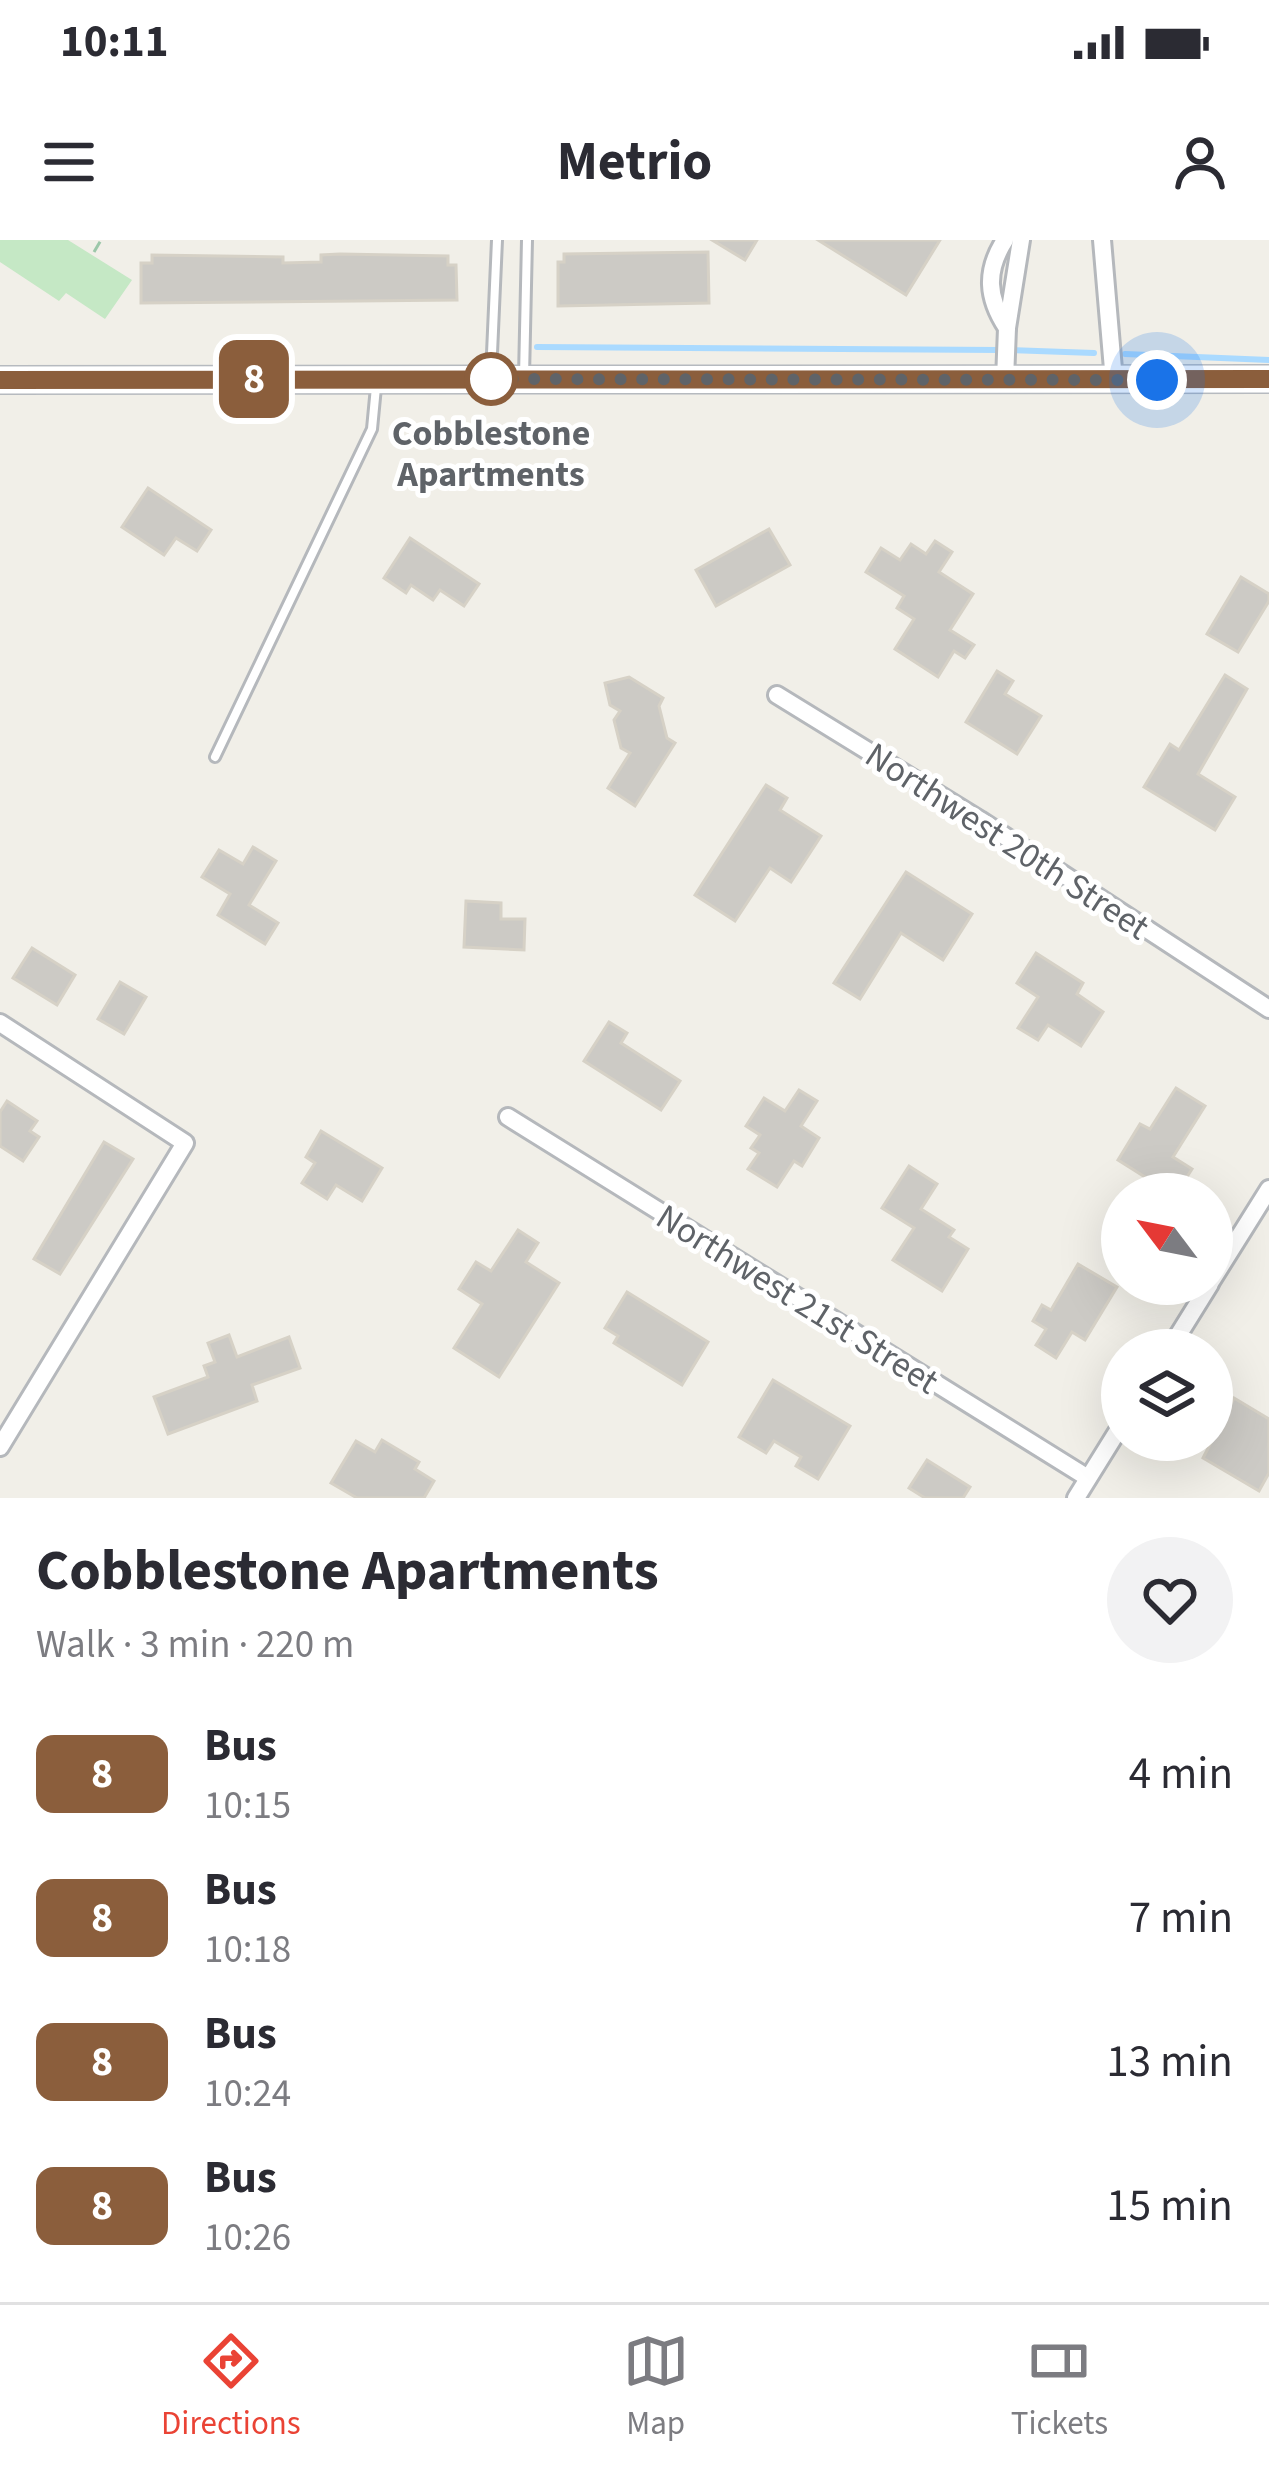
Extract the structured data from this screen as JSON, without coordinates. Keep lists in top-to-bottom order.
{
  "streets": {
    "street": ["Northwest 20th Street", "Northwest 21st Street"]
  },
  "places": ["Cobblestone Apartments"],
  "lines": ["bus line 8"],
  "north": "top left",
  "page": {
    "status": "10:11",
    "header": "Metrio",
    "on_map": "8",
    "heading": ["Cobblestone Apartments", "Walk · 3 min · 220 m"],
    "list": [
      {
        "mark": "8",
        "name": "Bus",
        "note": "10:15",
        "value": "4 min"
      },
      {
        "mark": "8",
        "name": "Bus",
        "note": "10:18",
        "value": "7 min"
      },
      {
        "mark": "8",
        "name": "Bus",
        "note": "10:24",
        "value": "13 min"
      },
      {
        "mark": "8",
        "name": "Bus",
        "note": "10:26",
        "value": "15 min"
      }
    ],
    "tabs": ["Directions", "Map", "Tickets"]
  }
}
